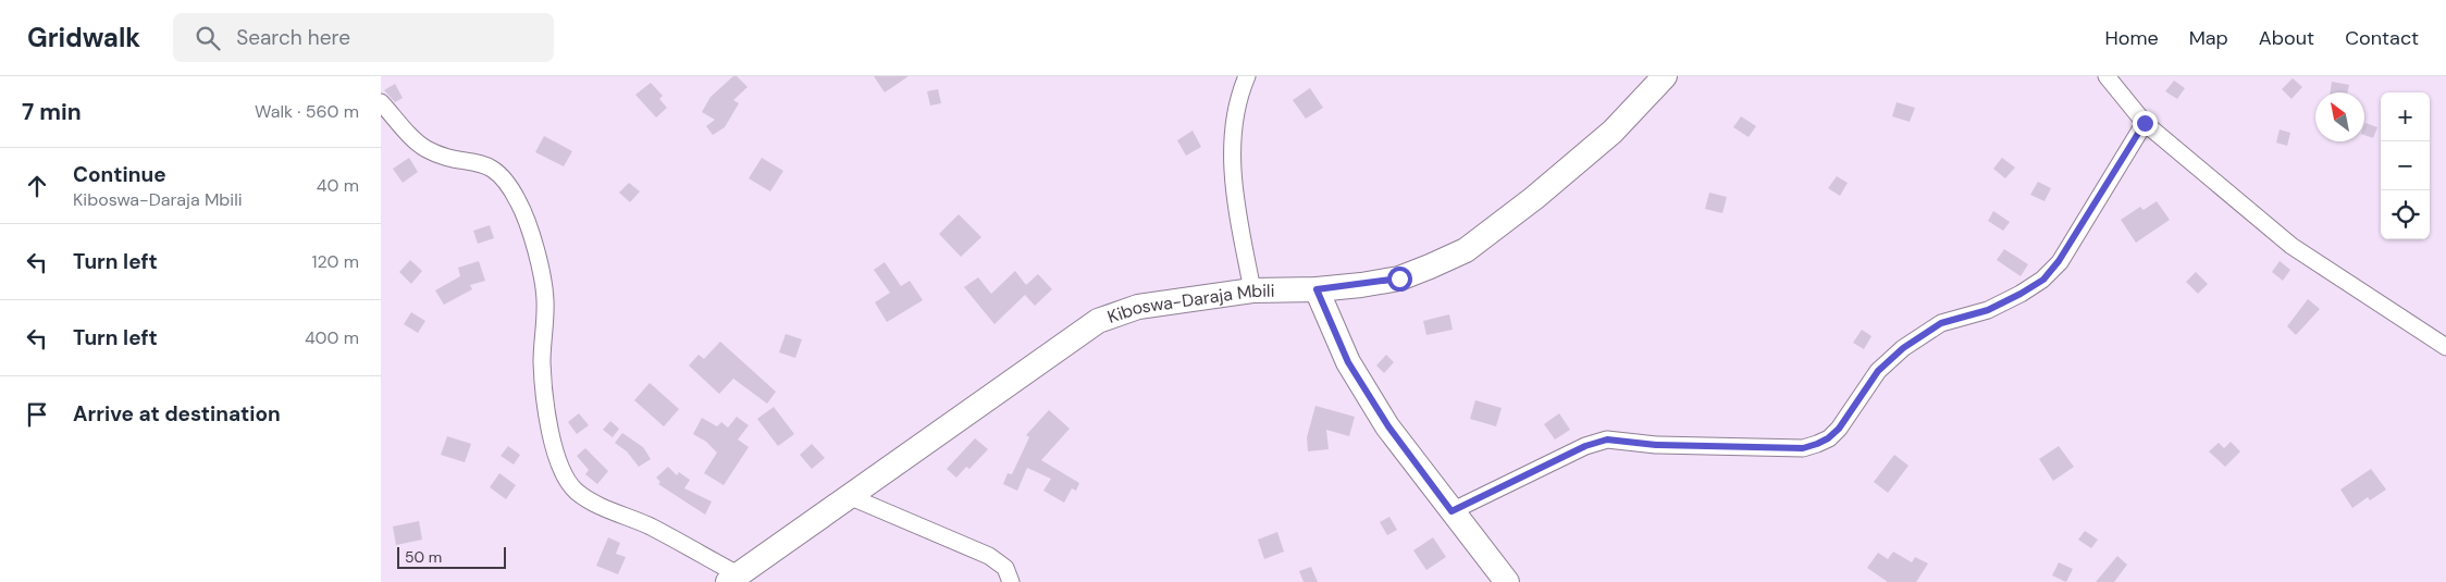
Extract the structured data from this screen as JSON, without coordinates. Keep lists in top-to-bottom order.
{
  "streets": {
    "main road": ["Kiboswa-Daraja Mbili"]
  },
  "scale_bar": "50 m",
  "north": "top left",
  "page": {
    "header": "Gridwalk",
    "search": "Search here",
    "nav": [
      "Home",
      "Map",
      "About",
      "Contact"
    ],
    "heading": ["7 min", "Walk · 560 m"],
    "map_buttons": ["+", "−"],
    "list": [
      ["Continue", "Kiboswa-Daraja Mbili", "40 m"],
      ["Turn left", "120 m"],
      ["Turn left", "400 m"],
      "Arrive at destination"
    ],
    "scale": "50 m"
  }
}
